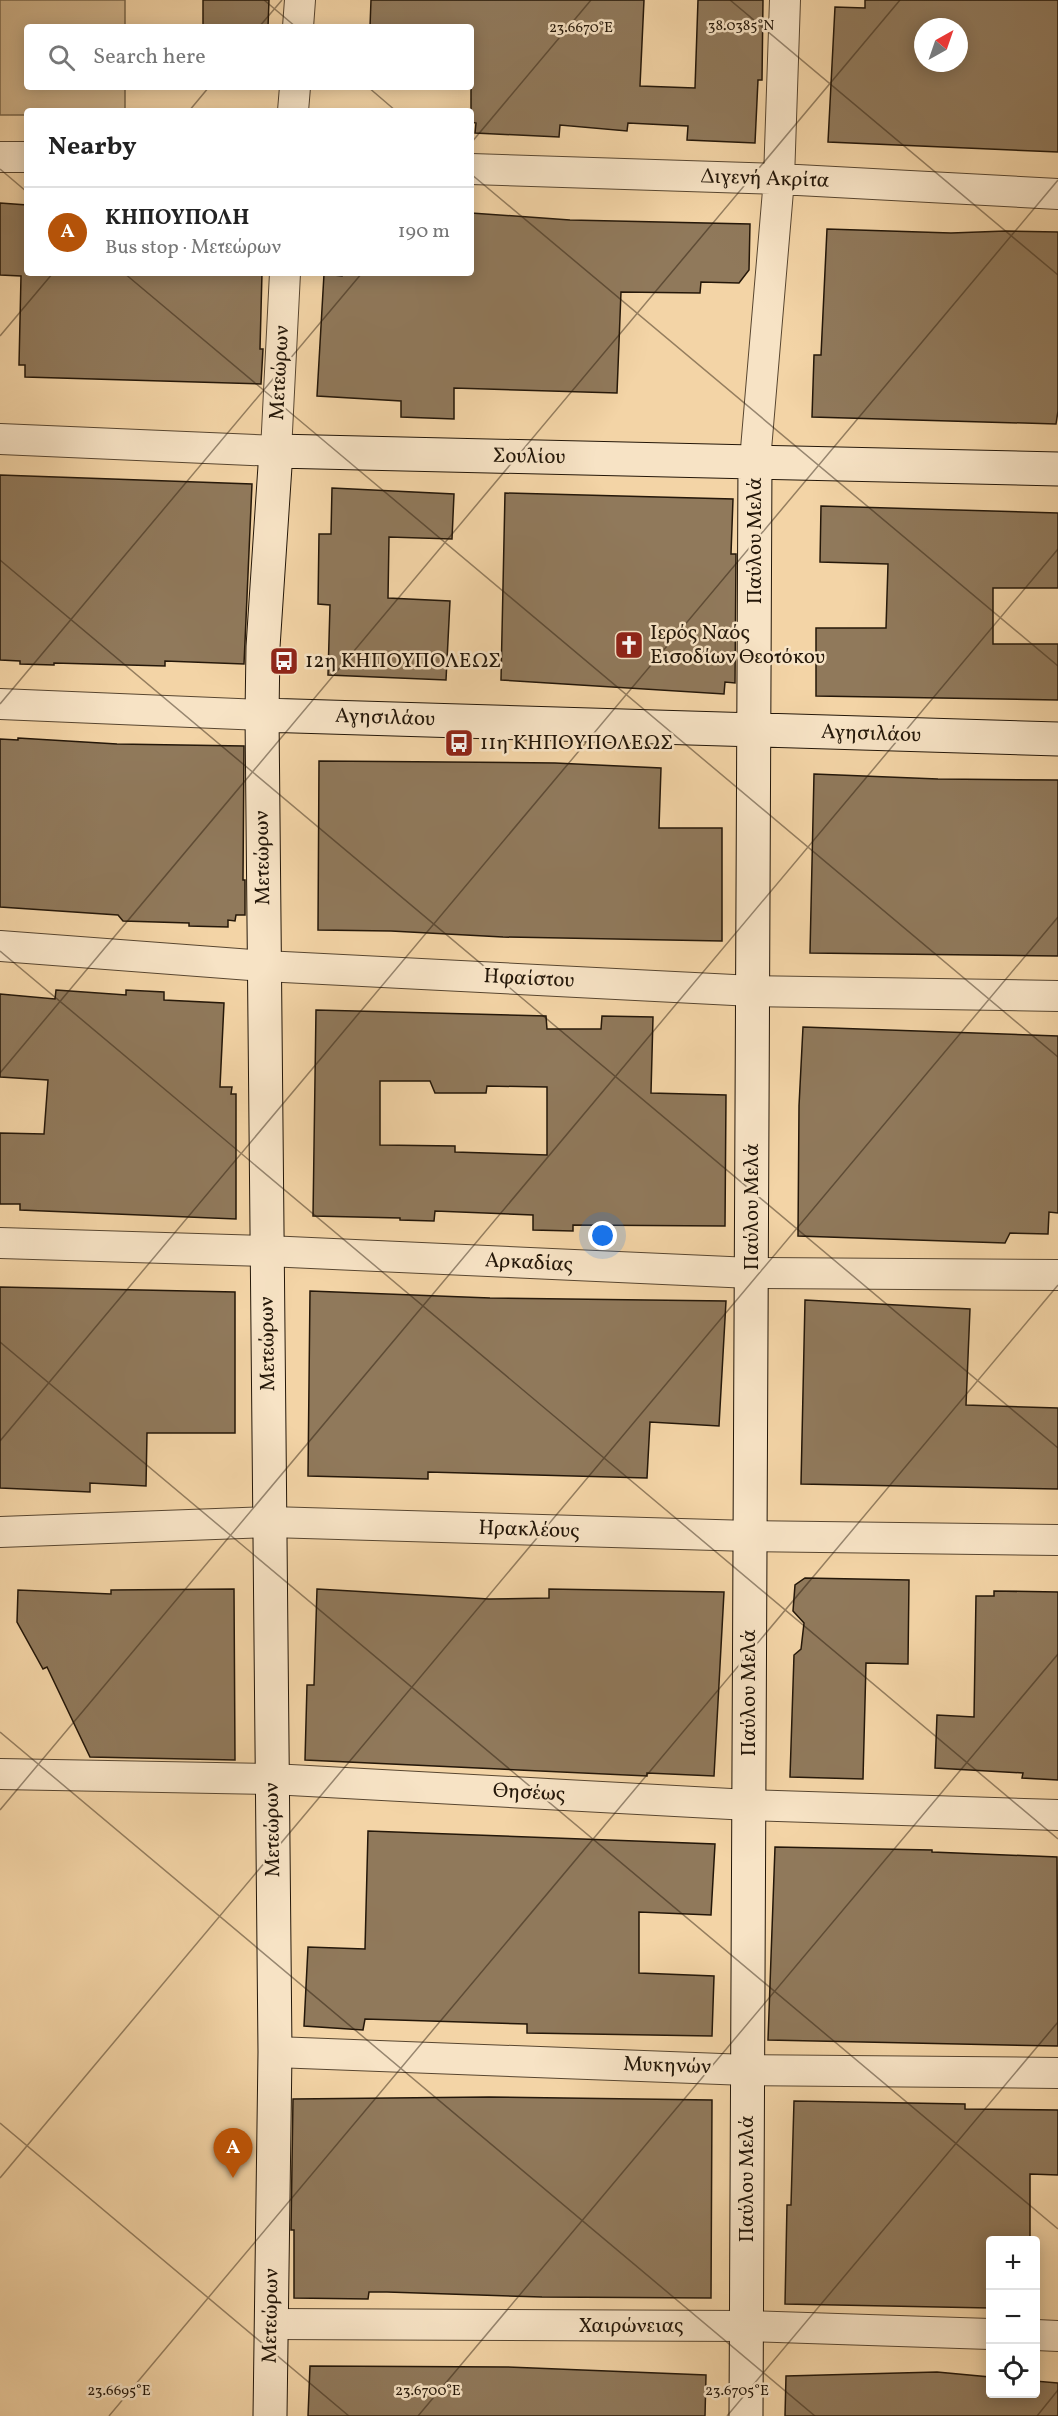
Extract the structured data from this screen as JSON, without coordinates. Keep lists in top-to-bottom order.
{
  "streets": {
    "street": [
      "Διγενή Ακρίτα",
      "Μετεώρων",
      "Σουλίου",
      "Παύλου Μελά",
      "Αγησιλάου",
      "Ηφαίστου",
      "Αρκαδίας",
      "Ηρακλέους",
      "Θησέως",
      "Μυκηνών",
      "Χαιρώνειας"
    ]
  },
  "crossings": [
    ["Διγενή Ακρίτα", "Παύλου Μελά"],
    ["Μετεώρων", "Σουλίου"],
    ["Μετεώρων", "Αγησιλάου"],
    ["Μετεώρων", "Ηφαίστου"],
    ["Μετεώρων", "Αρκαδίας"],
    ["Μετεώρων", "Ηρακλέους"],
    ["Μετεώρων", "Θησέως"],
    ["Μετεώρων", "Μυκηνών"],
    ["Μετεώρων", "Χαιρώνειας"],
    ["Σουλίου", "Παύλου Μελά"],
    ["Παύλου Μελά", "Αγησιλάου"],
    ["Παύλου Μελά", "Ηφαίστου"],
    ["Παύλου Μελά", "Αρκαδίας"],
    ["Παύλου Μελά", "Ηρακλέους"],
    ["Παύλου Μελά", "Θησέως"],
    ["Παύλου Μελά", "Μυκηνών"],
    ["Παύλου Μελά", "Χαιρώνειας"]
  ],
  "places": {
    "church": ["Ιερός Ναός Εισοδίων Θεοτόκου"],
    "bus stop": ["12η ΚΗΠΟΥΠΟΛΕΩΣ", "11η ΚΗΠΟΥΠΟΛΕΩΣ"]
  },
  "north": "top right",
  "page": {
    "search": "Search here",
    "heading": "Nearby",
    "list": [
      {
        "mark": "A",
        "name": "ΚΗΠΟΥΠΟΛΗ",
        "note": "Bus stop · Μετεώρων",
        "value": "190 m"
      }
    ],
    "pins": "A",
    "map_buttons": ["+", "−"]
  },
  "coordinates": [
    "38.0385°N",
    "23.6670°E",
    "23.6695°E",
    "23.6700°E",
    "23.6705°E"
  ]
}
